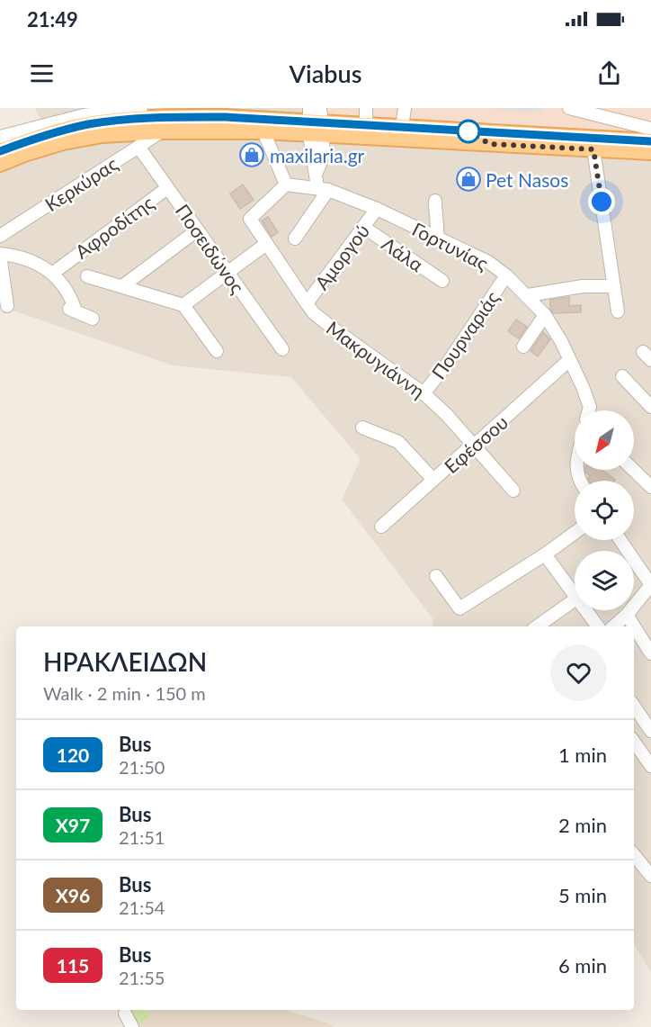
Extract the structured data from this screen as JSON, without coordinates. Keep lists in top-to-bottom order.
{
  "streets": {
    "street": [
      "Κερκύρας",
      "Αφροδίτης",
      "Γορτυνίας",
      "Ποσειδώνος",
      "Λάλα",
      "Αμοργού",
      "Πουρναριάς",
      "Μακρυγιάννη",
      "Εφέσσου"
    ]
  },
  "crossings": [
    ["Κερκύρας", "Ποσειδώνος"],
    ["Αφροδίτης", "Ποσειδώνος"],
    ["Γορτυνίας", "Αμοργού"],
    ["Γορτυνίας", "Πουρναριάς"],
    ["Γορτυνίας", "Μακρυγιάννη"],
    ["Γορτυνίας", "Εφέσσου"],
    ["Λάλα", "Αμοργού"],
    ["Αμοργού", "Μακρυγιάννη"],
    ["Πουρναριάς", "Μακρυγιάννη"],
    ["Μακρυγιάννη", "Εφέσσου"]
  ],
  "places": {
    "shop": ["maxilaria.gr", "Pet Nasos"]
  },
  "lines": ["bus line 120"],
  "north": "bottom left",
  "page": {
    "status": "21:49",
    "header": "Viabus",
    "heading": ["ΗΡΑΚΛΕΙΔΩΝ", "Walk · 2 min · 150 m"],
    "list": [
      {
        "mark": "120",
        "name": "Bus",
        "note": "21:50",
        "value": "1 min"
      },
      {
        "mark": "X97",
        "name": "Bus",
        "note": "21:51",
        "value": "2 min"
      },
      {
        "mark": "Χ96",
        "name": "Bus",
        "note": "21:54",
        "value": "5 min"
      },
      {
        "mark": "115",
        "name": "Bus",
        "note": "21:55",
        "value": "6 min"
      }
    ]
  }
}
